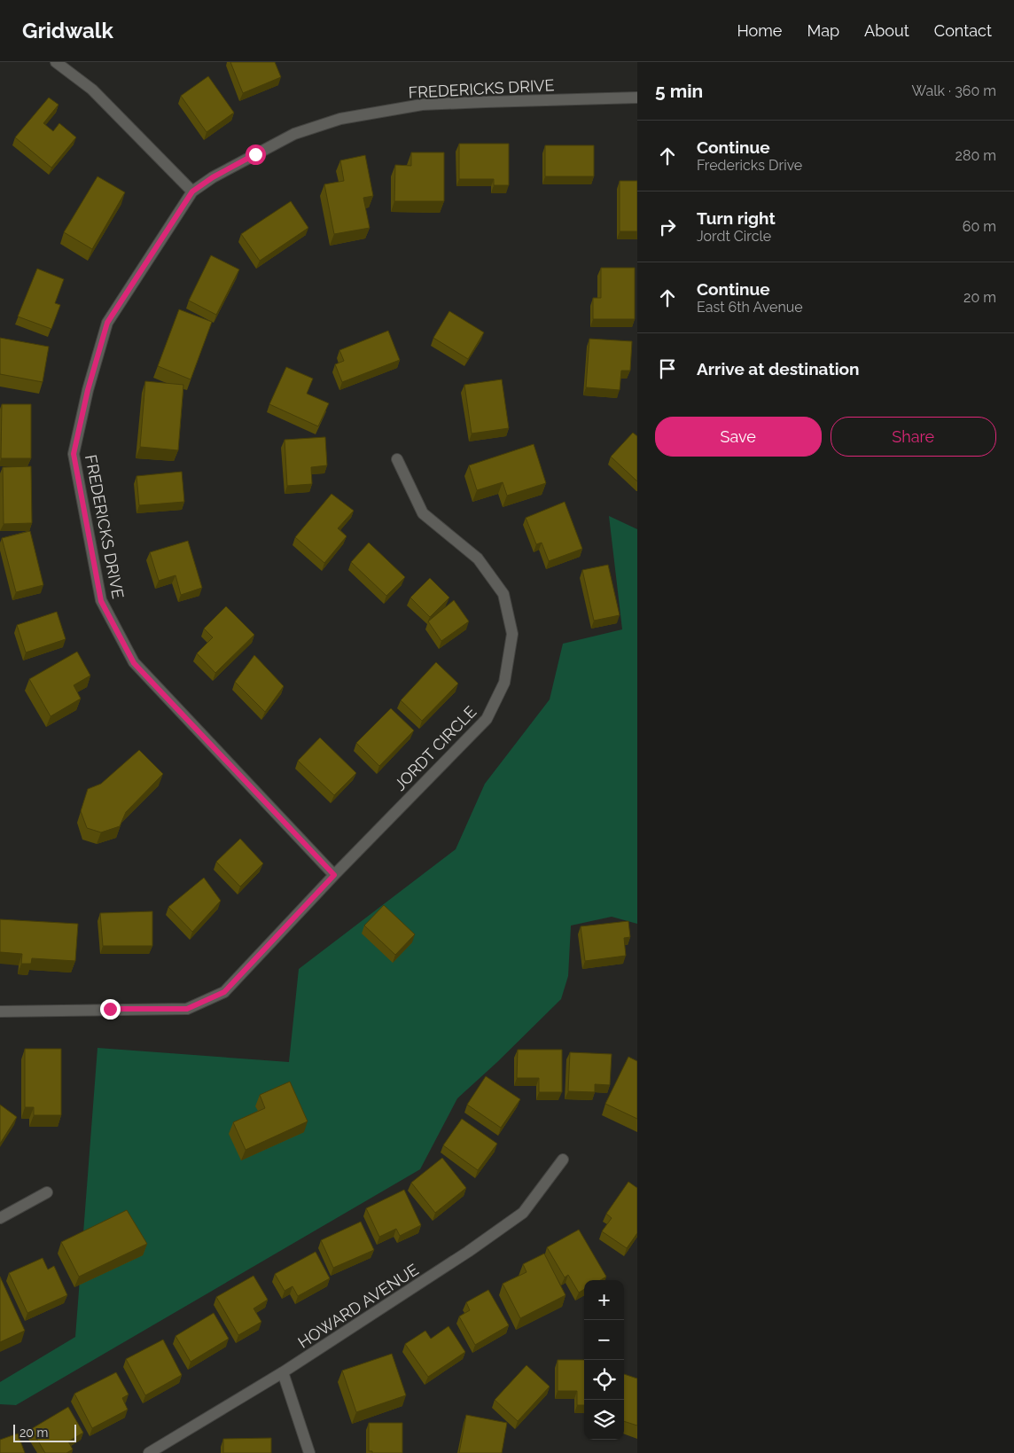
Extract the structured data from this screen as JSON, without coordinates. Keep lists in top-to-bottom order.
{
  "streets": {
    "street": ["FREDERICKS DRIVE", "JORDT CIRCLE", "HOWARD AVENUE"]
  },
  "crossings": [
    ["FREDERICKS DRIVE", "JORDT CIRCLE"]
  ],
  "scale_bar": "20 m",
  "page": {
    "header": "Gridwalk",
    "nav": [
      "Home",
      "Map",
      "About",
      "Contact"
    ],
    "heading": ["5 min", "Walk · 360 m"],
    "list": [
      ["Continue", "Fredericks Drive", "280 m"],
      ["Turn right", "Jordt Circle", "60 m"],
      ["Continue", "East 6th Avenue", "20 m"],
      "Arrive at destination"
    ],
    "buttons": ["Save", "Share"],
    "map_buttons": ["+", "−"],
    "scale": "20 m"
  }
}
